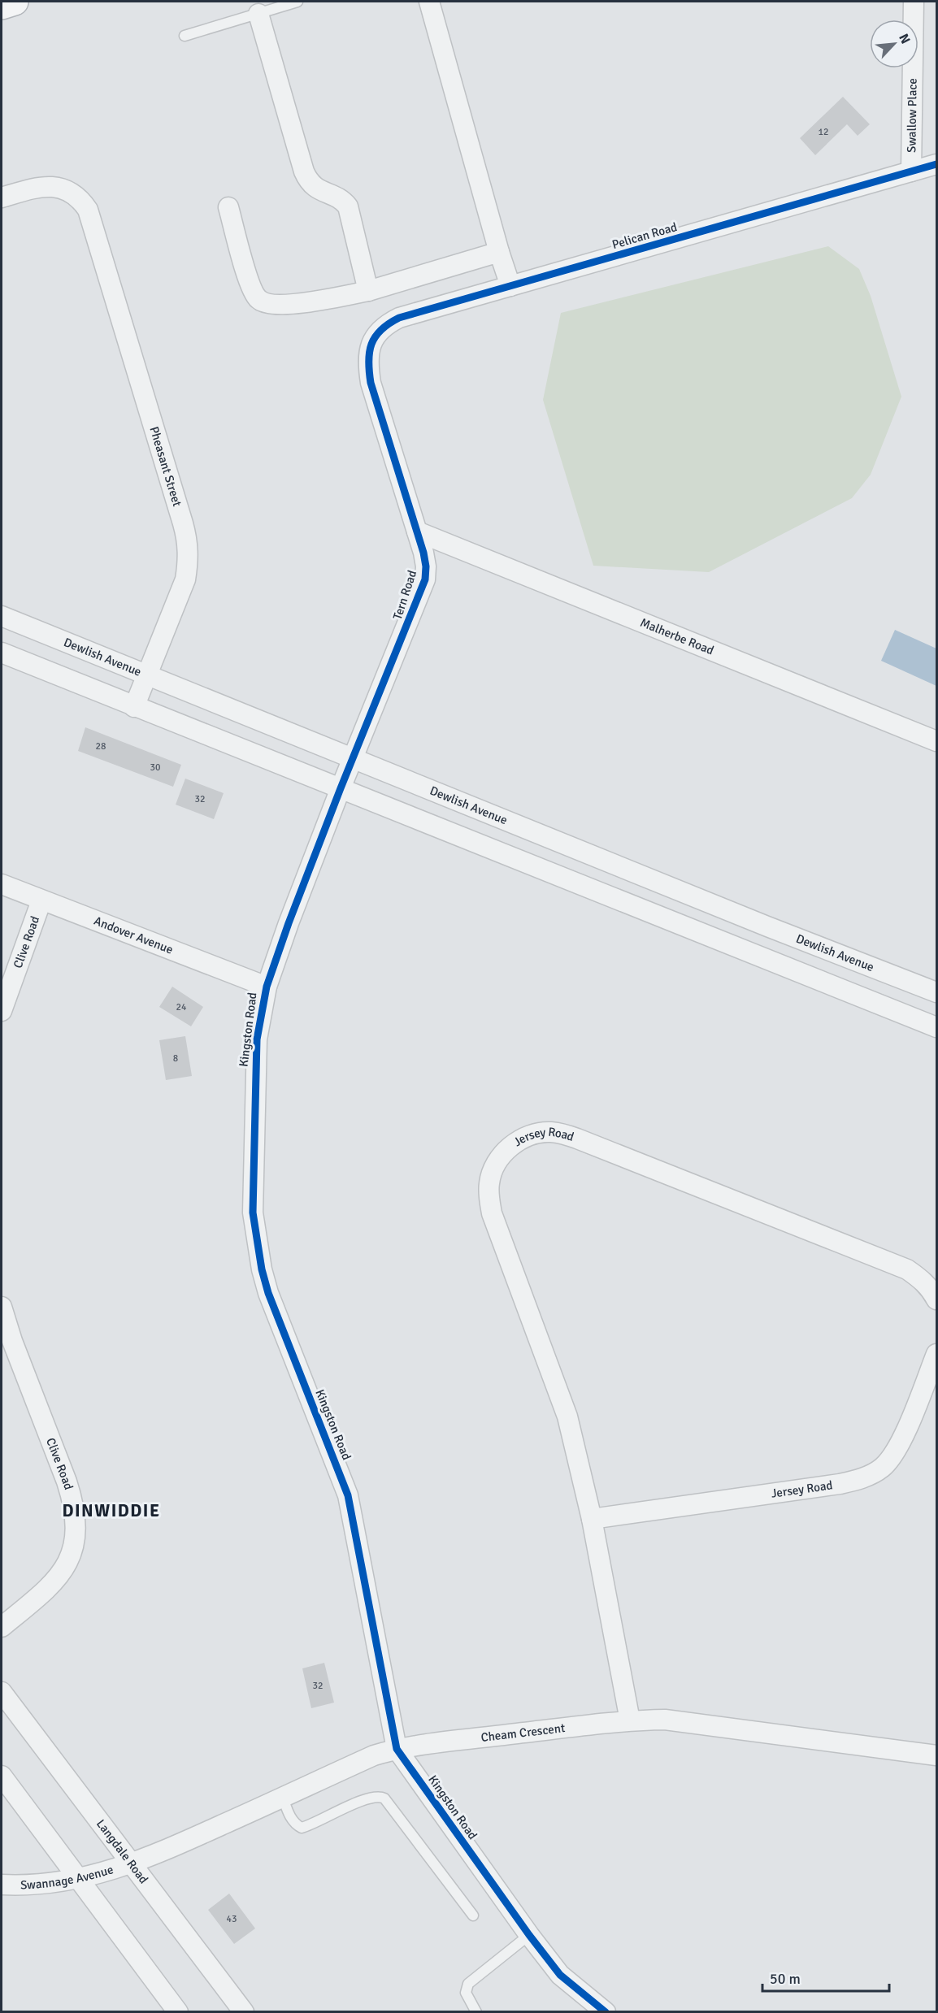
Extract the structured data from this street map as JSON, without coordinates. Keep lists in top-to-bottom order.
{
  "streets": {
    "street": [
      "Swallow Place",
      "Pelican Road",
      "Pheasant Street",
      "Tern Road",
      "Malherbe Road",
      "Dewlish Avenue",
      "Andover Avenue",
      "Clive Road",
      "Kingston Road",
      "Jersey Road",
      "Cheam Crescent",
      "Langdale Road",
      "Swannage Avenue"
    ]
  },
  "crossings": [
    ["Swallow Place", "Pelican Road"],
    ["Pelican Road", "Tern Road"],
    ["Pheasant Street", "Dewlish Avenue"],
    ["Tern Road", "Malherbe Road"],
    ["Tern Road", "Dewlish Avenue"],
    ["Tern Road", "Kingston Road"],
    ["Andover Avenue", "Clive Road"],
    ["Andover Avenue", "Kingston Road"],
    ["Kingston Road", "Cheam Crescent"],
    ["Jersey Road", "Cheam Crescent"],
    ["Cheam Crescent", "Langdale Road"],
    ["Cheam Crescent", "Swannage Avenue"],
    ["Langdale Road", "Swannage Avenue"]
  ],
  "districts": ["DINWIDDIE"],
  "house_numbers": [
    "12",
    "28",
    "30",
    "32",
    "24",
    "8",
    "32",
    "43"
  ],
  "scale_bar": "50 m",
  "north": "top right"
}
